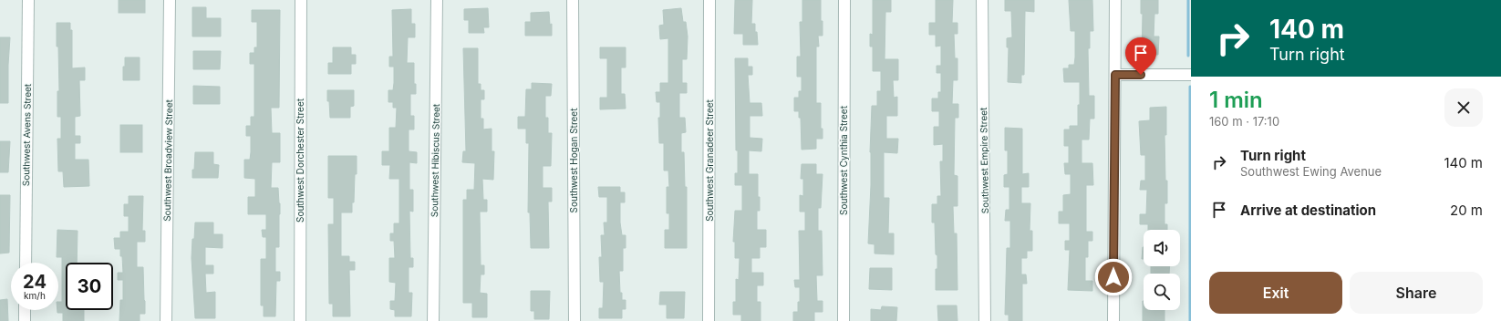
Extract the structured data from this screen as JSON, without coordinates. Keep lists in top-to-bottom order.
{
  "streets": {
    "street": [
      "Southwest Avens Street",
      "Southwest Broadview Street",
      "Southwest Dorchester Street",
      "Southwest Hibiscus Street",
      "Southwest Hogan Street",
      "Southwest Granadeer Street",
      "Southwest Cynthia Street",
      "Southwest Empire Street"
    ]
  },
  "page": {
    "turn": ["140 m", "Turn right"],
    "heading": ["1 min", "160 m · 17:10"],
    "list": [
      {
        "name": "Turn right",
        "note": "Southwest Ewing Avenue",
        "value": "140 m"
      },
      {
        "name": "Arrive at destination",
        "value": "20 m"
      }
    ],
    "speed": "24 km/h",
    "limit": "30",
    "buttons": ["Exit", "Share"]
  }
}
